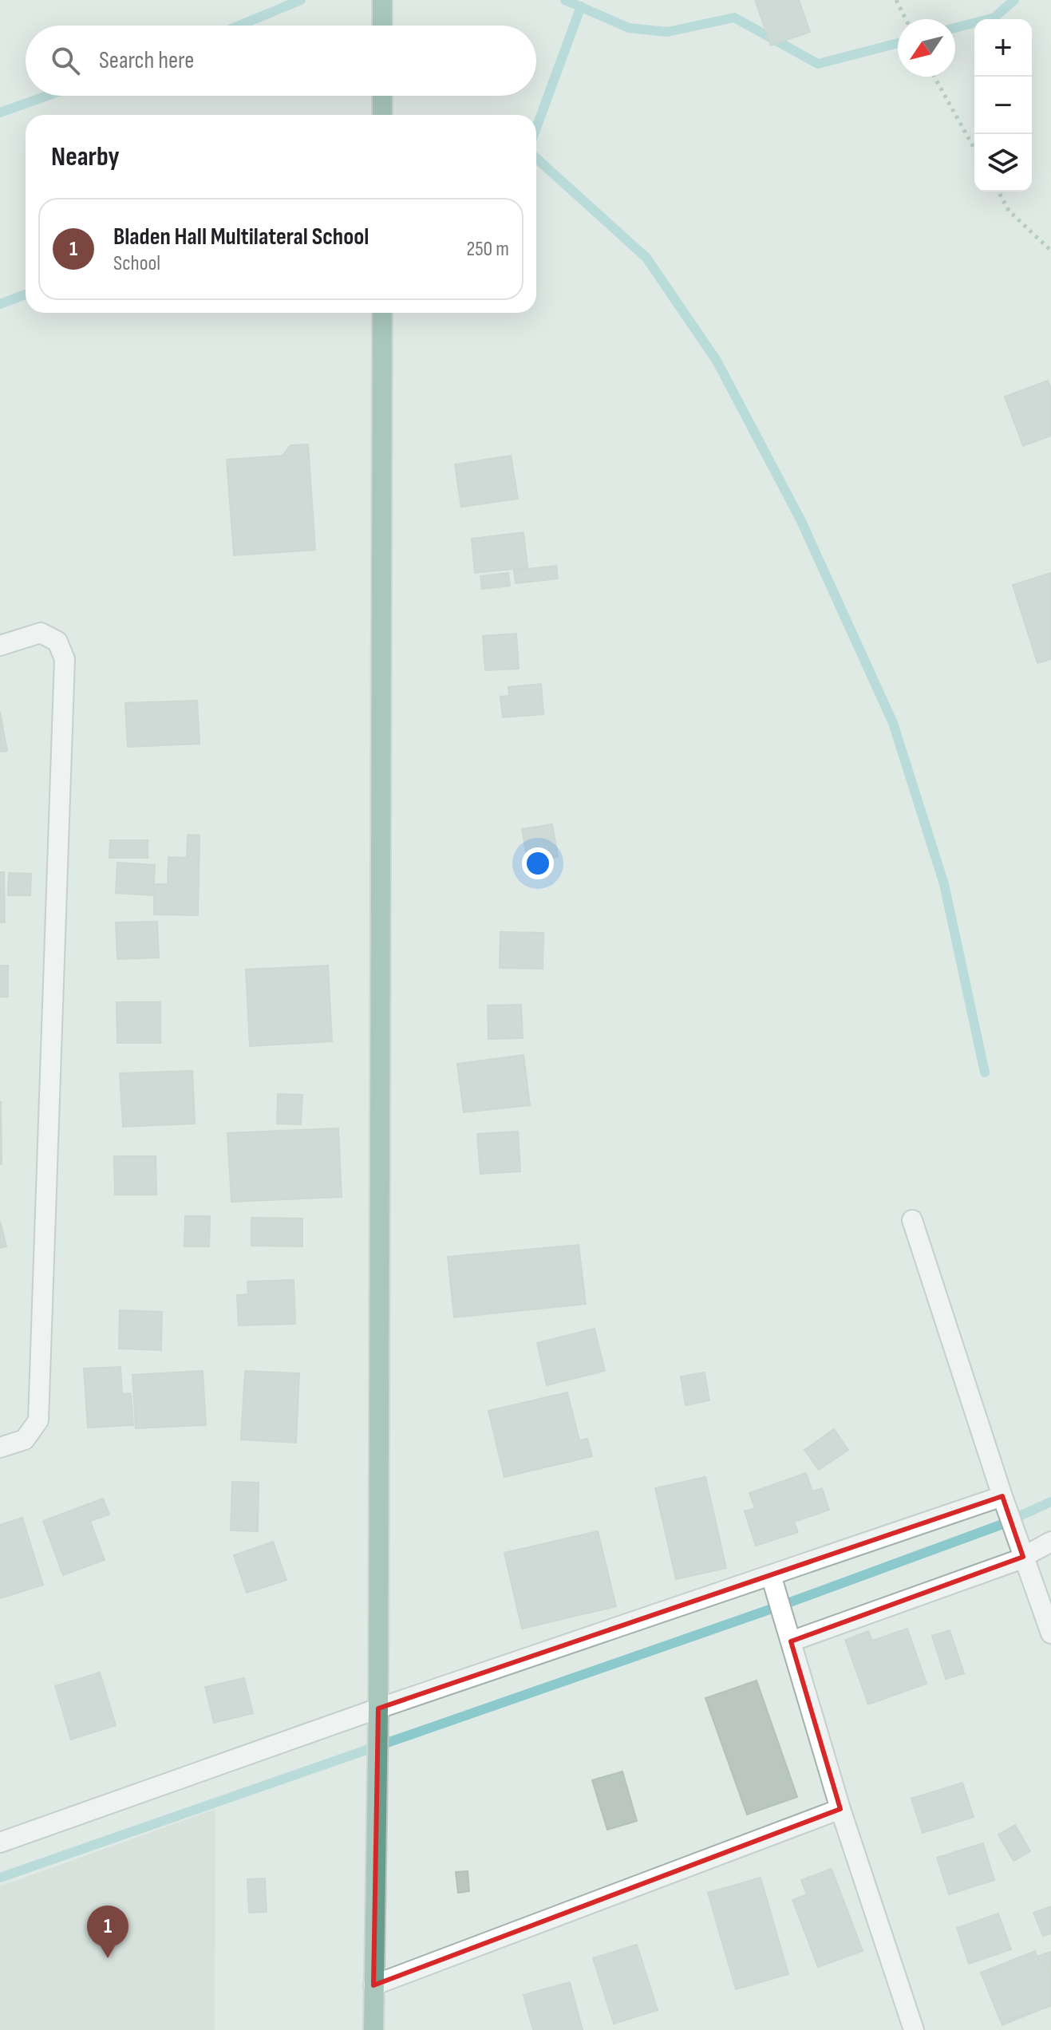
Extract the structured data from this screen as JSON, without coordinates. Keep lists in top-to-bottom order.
{
  "north": "bottom left",
  "page": {
    "map_buttons": ["+", "−"],
    "search": "Search here",
    "heading": "Nearby",
    "list": [
      {
        "mark": "1",
        "name": "Bladen Hall Multilateral School",
        "note": "School",
        "value": "250 m"
      }
    ],
    "pins": "1"
  }
}
